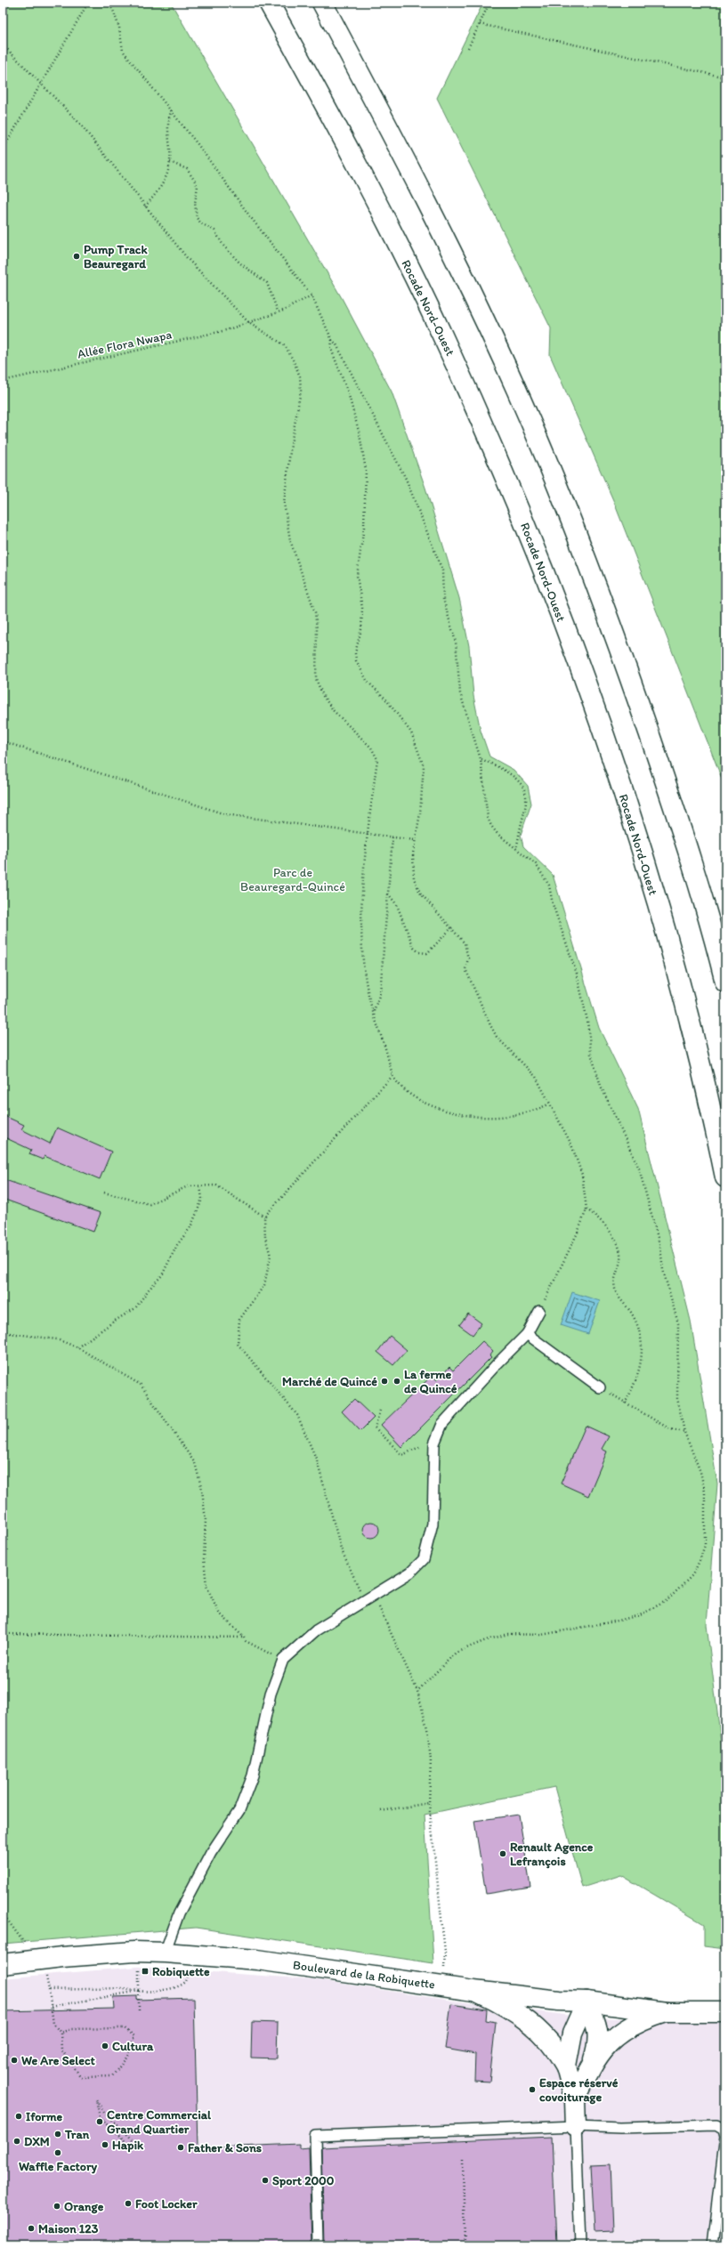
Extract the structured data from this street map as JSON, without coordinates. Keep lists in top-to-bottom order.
{
  "streets": {
    "main road": ["Rocade Nord-Ouest", "Boulevard de la Robiquette"],
    "path": ["Allée Flora Nwapa"]
  },
  "parks": ["Parc de Beauregard-Quincé"],
  "places": {
    "other": [
      "Pump Track Beauregard",
      "Marché de Quincé",
      "La ferme de Quincé",
      "Renault Agence Lefrançois",
      "Cultura",
      "We Are Select",
      "Espace réservé covoiturage",
      "Iforme",
      "Centre Commercial Grand Quartier",
      "Tran",
      "DXM",
      "Hapik",
      "Father & Sons",
      "Waffle Factory",
      "Sport 2000",
      "Foot Locker",
      "Orange",
      "Maison 123"
    ],
    "transit": ["Robiquette"]
  }
}
